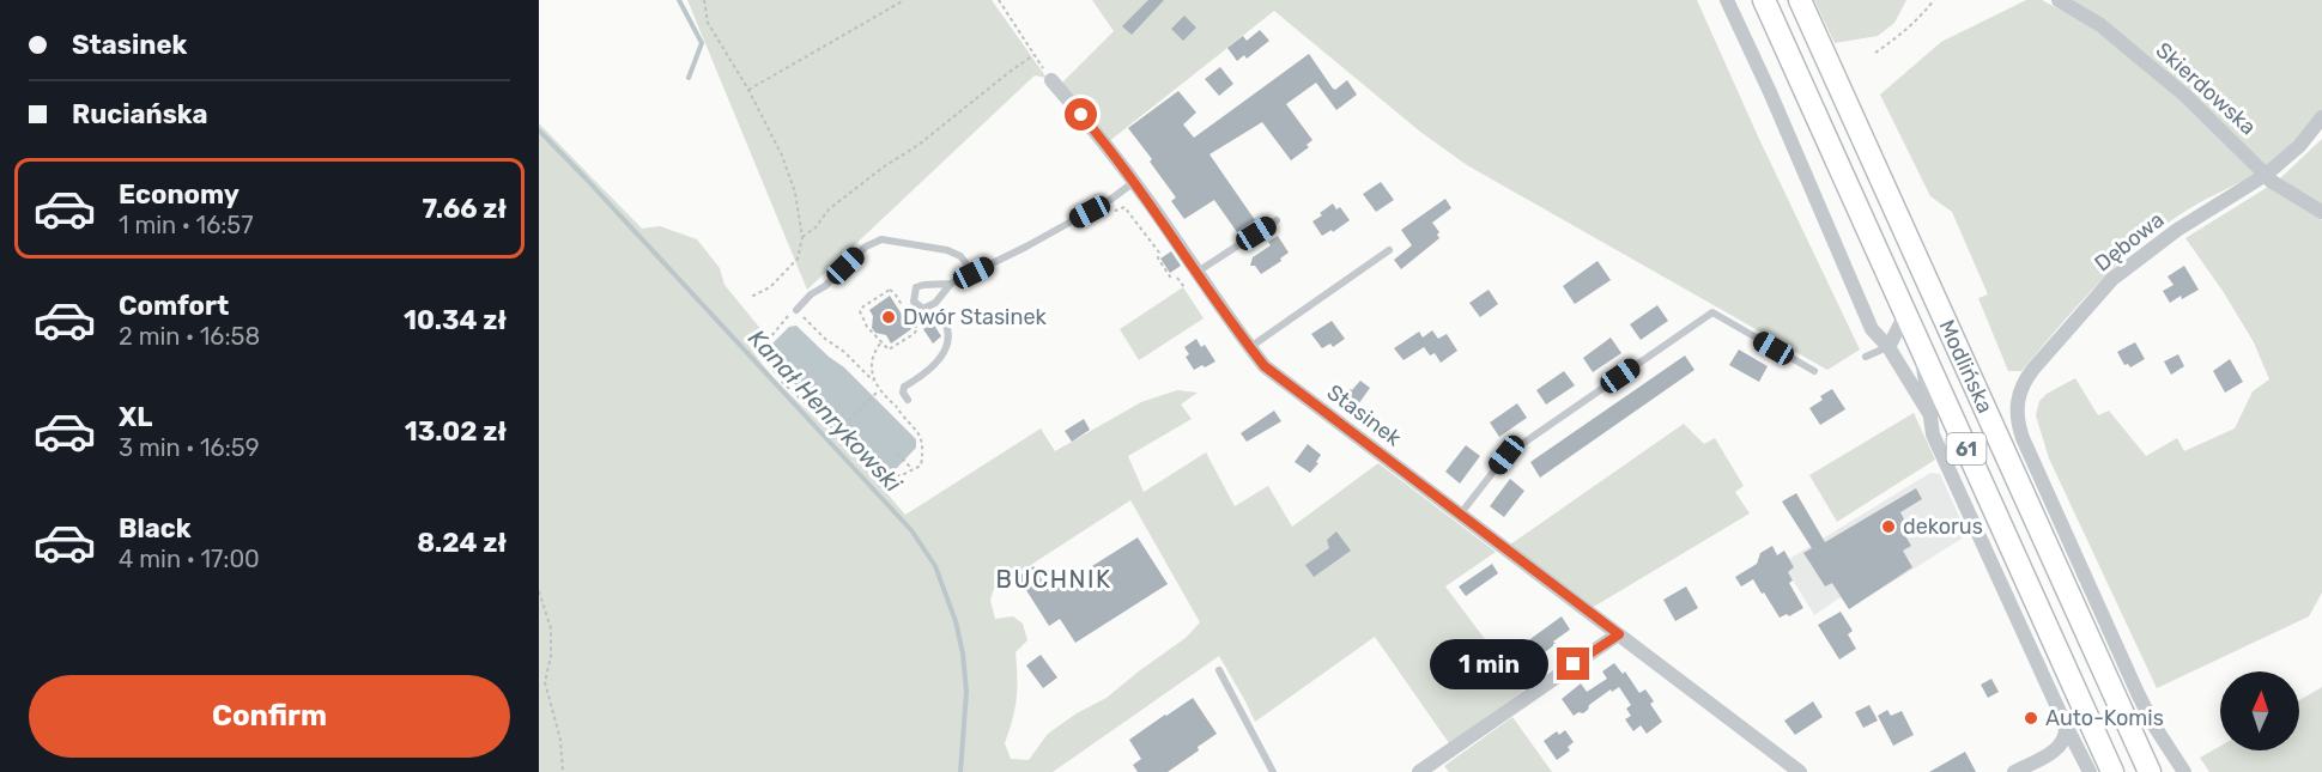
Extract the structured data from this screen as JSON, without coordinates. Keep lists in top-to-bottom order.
{
  "streets": {
    "main road": ["Modlińska", "61"],
    "street": ["Skierdowska", "Dębowa", "Stasinek"]
  },
  "crossings": [
    ["Skierdowska", "Dębowa"]
  ],
  "districts": ["BUCHNIK"],
  "water": ["Kanał Henrykowski"],
  "places": ["Dwór Stasinek", "dekorus", "Auto-Komis"],
  "north": "top",
  "page": {
    "banner": ["Stasinek", "Ruciańska"],
    "list": [
      {
        "name": "Economy",
        "note": "1 min · 16:57",
        "value": "7.66 zł"
      },
      {
        "name": "Comfort",
        "note": "2 min · 16:58",
        "value": "10.34 zł"
      },
      {
        "name": "XL",
        "note": "3 min · 16:59",
        "value": "13.02 zł"
      },
      {
        "name": "Black",
        "note": "4 min · 17:00",
        "value": "8.24 zł"
      }
    ],
    "bubble": "1 min",
    "buttons": "Confirm"
  }
}
